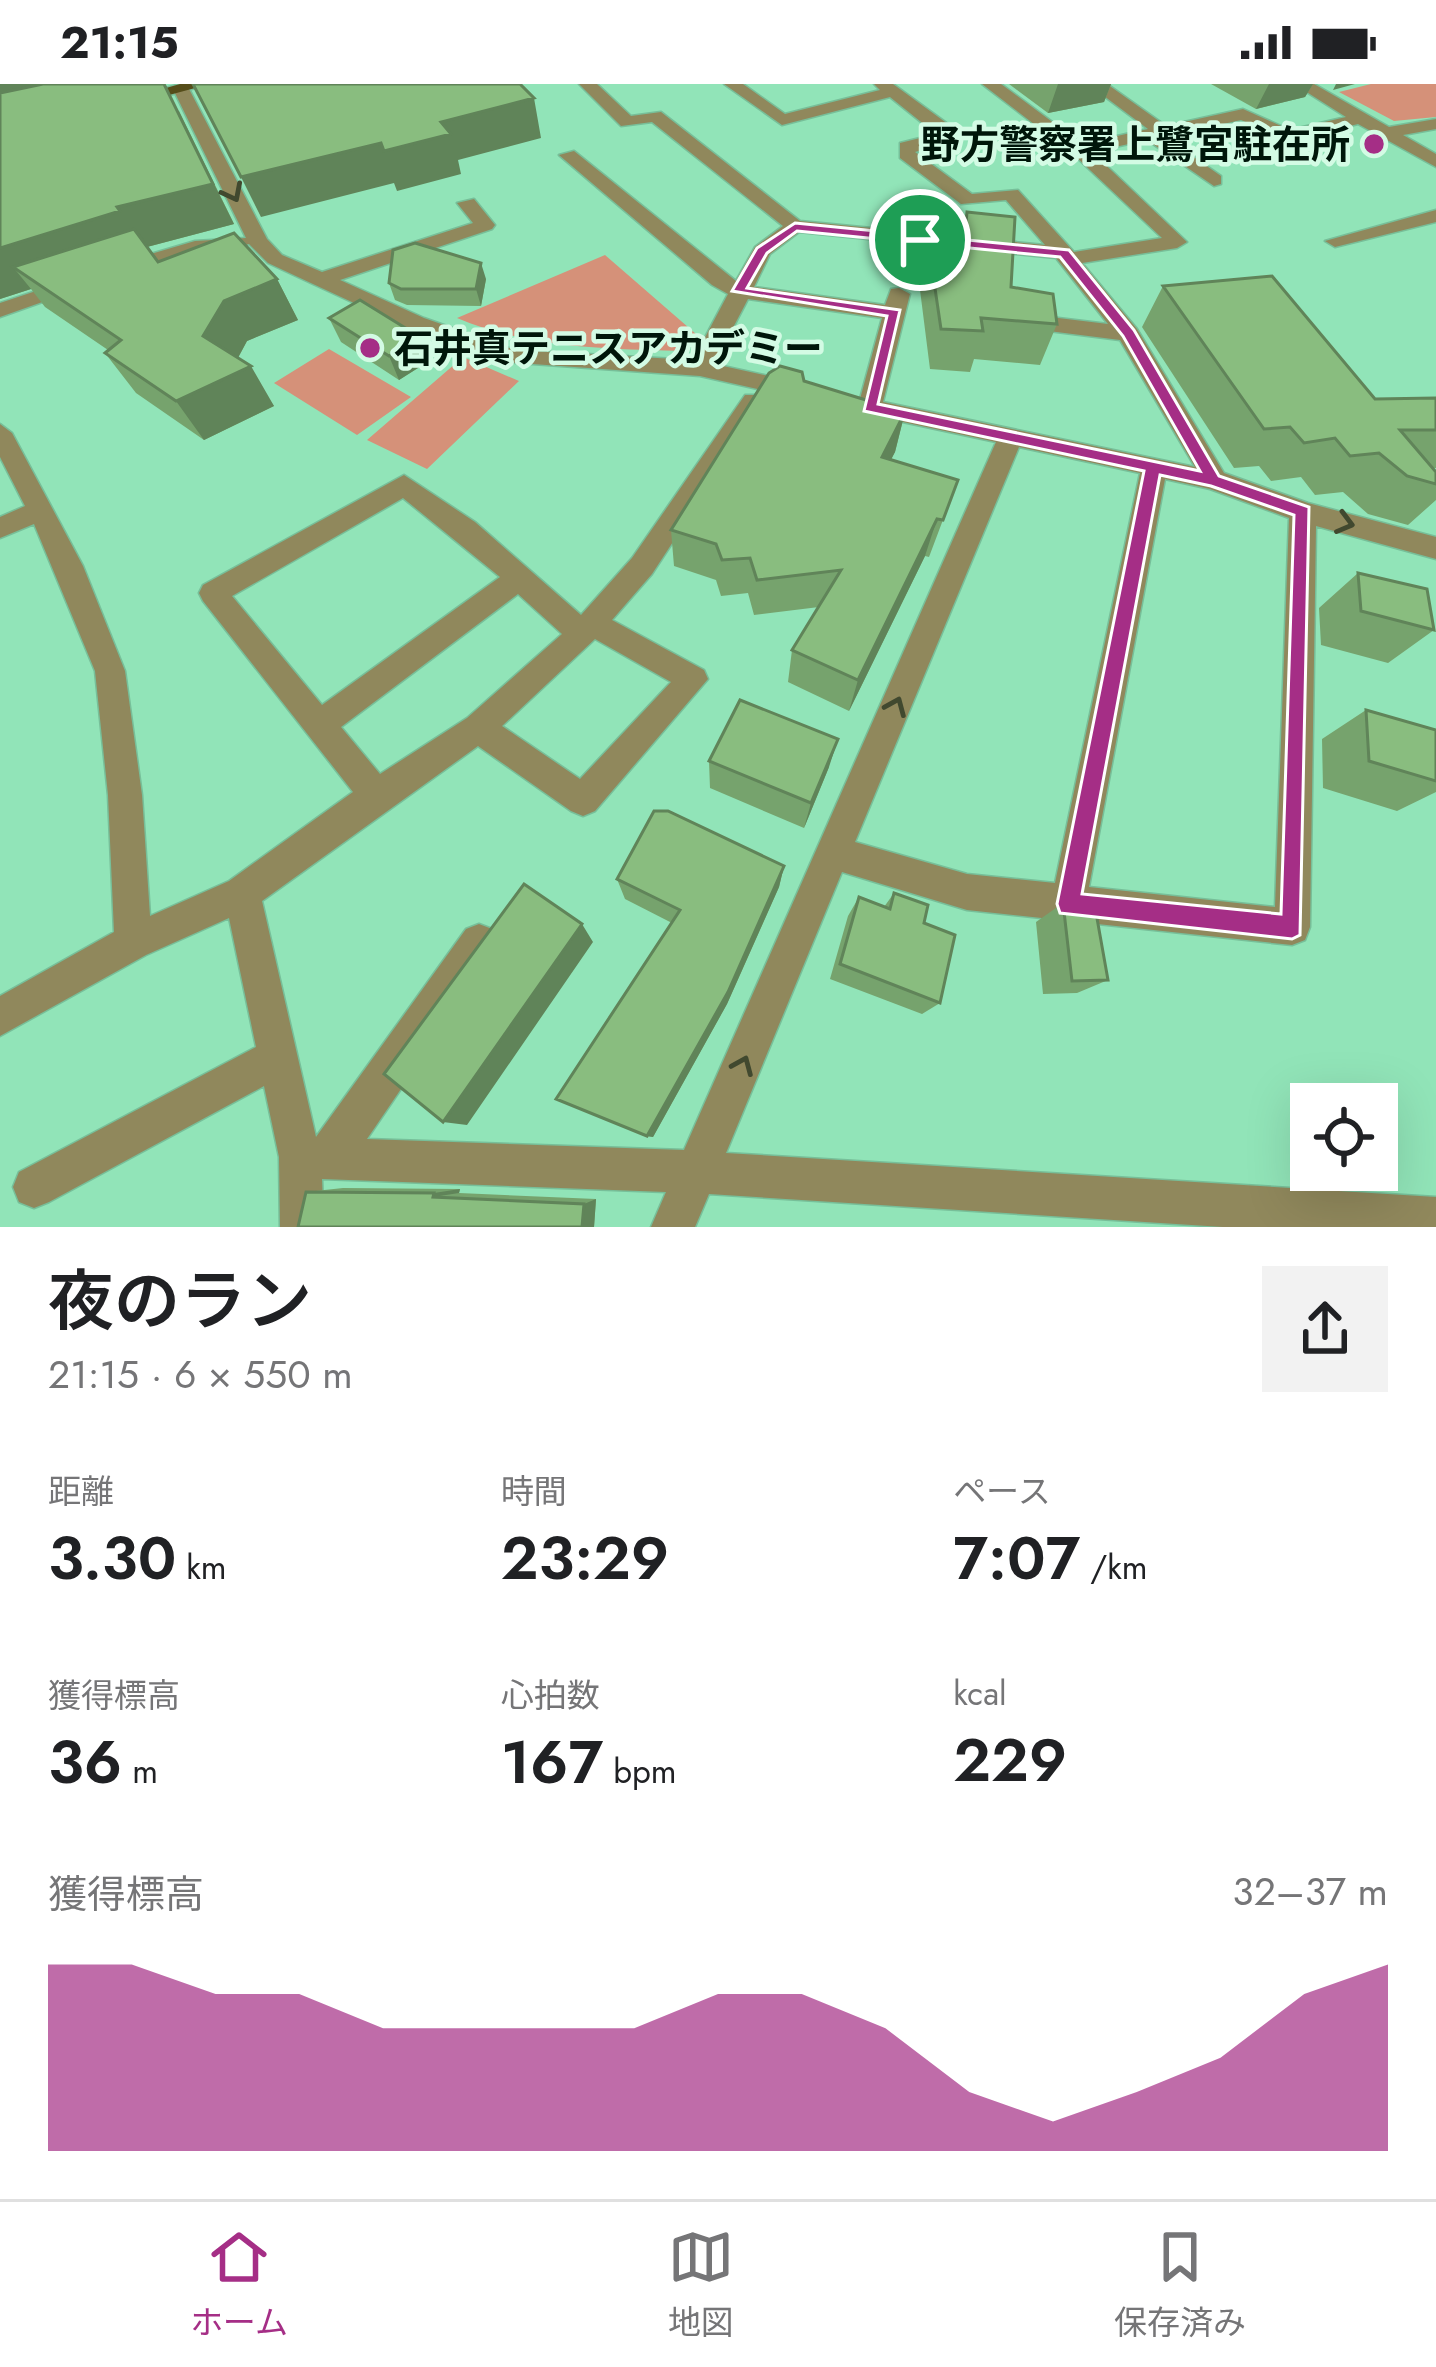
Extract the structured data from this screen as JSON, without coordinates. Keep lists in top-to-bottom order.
{
  "places": ["野方警察署上鷺宮駐在所", "石井真テニスアカデミー"],
  "page": {
    "status": "21:15",
    "heading": ["夜のラン", "21:15 · 6 × 550 m"],
    "stats": [
      ["距離", "3.30 km"],
      ["時間", "23:29"],
      ["ペース", "7:07 /km"],
      ["獲得標高", "36 m"],
      ["心拍数", "167 bpm"],
      ["kcal", "229"]
    ],
    "chart": ["獲得標高", "32–37 m"],
    "tabs": ["ホーム", "地図", "保存済み"]
  }
}
